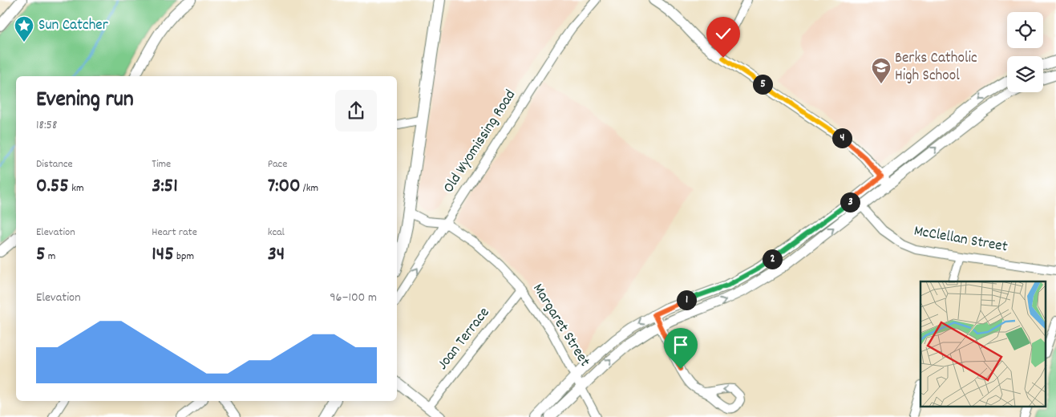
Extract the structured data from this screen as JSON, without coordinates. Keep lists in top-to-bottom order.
{
  "streets": {
    "street": [
      "Old Wyomissing Road",
      "McClellan Street",
      "Margaret Street",
      "Joan Terrace"
    ]
  },
  "crossings": [
    ["Old Wyomissing Road", "Margaret Street"],
    ["Margaret Street", "Joan Terrace"]
  ],
  "places": {
    "place": ["Sun Catcher"],
    "school or university": ["Berks Catholic High School"]
  },
  "page": {
    "pins": [
      "5",
      "4",
      "3",
      "2",
      "1"
    ],
    "heading": ["Evening run", "18:58"],
    "stats": [
      ["Distance", "0.55 km"],
      ["Time", "3:51"],
      ["Pace", "7:00 /km"],
      ["Elevation", "5 m"],
      ["Heart rate", "145 bpm"],
      ["kcal", "34"]
    ],
    "chart": ["Elevation", "96–100 m"]
  }
}
